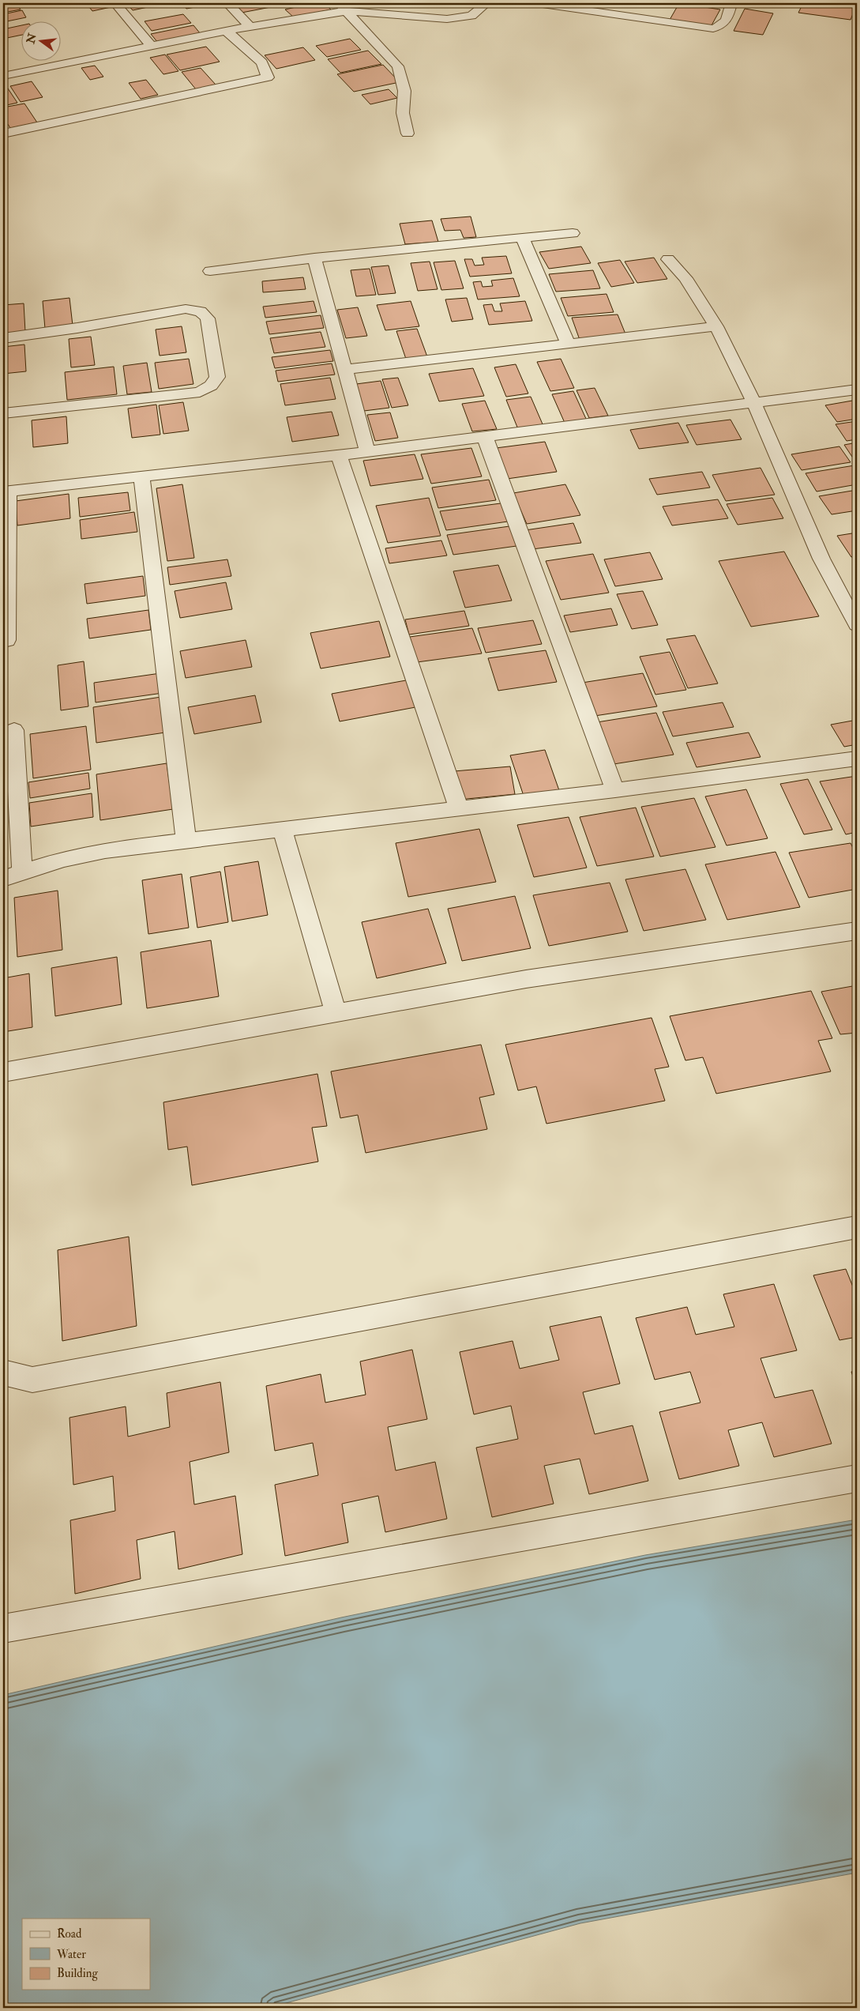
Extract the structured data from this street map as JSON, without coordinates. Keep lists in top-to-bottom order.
{
  "legend": ["Road", "Water", "Building"],
  "north": "left"
}
